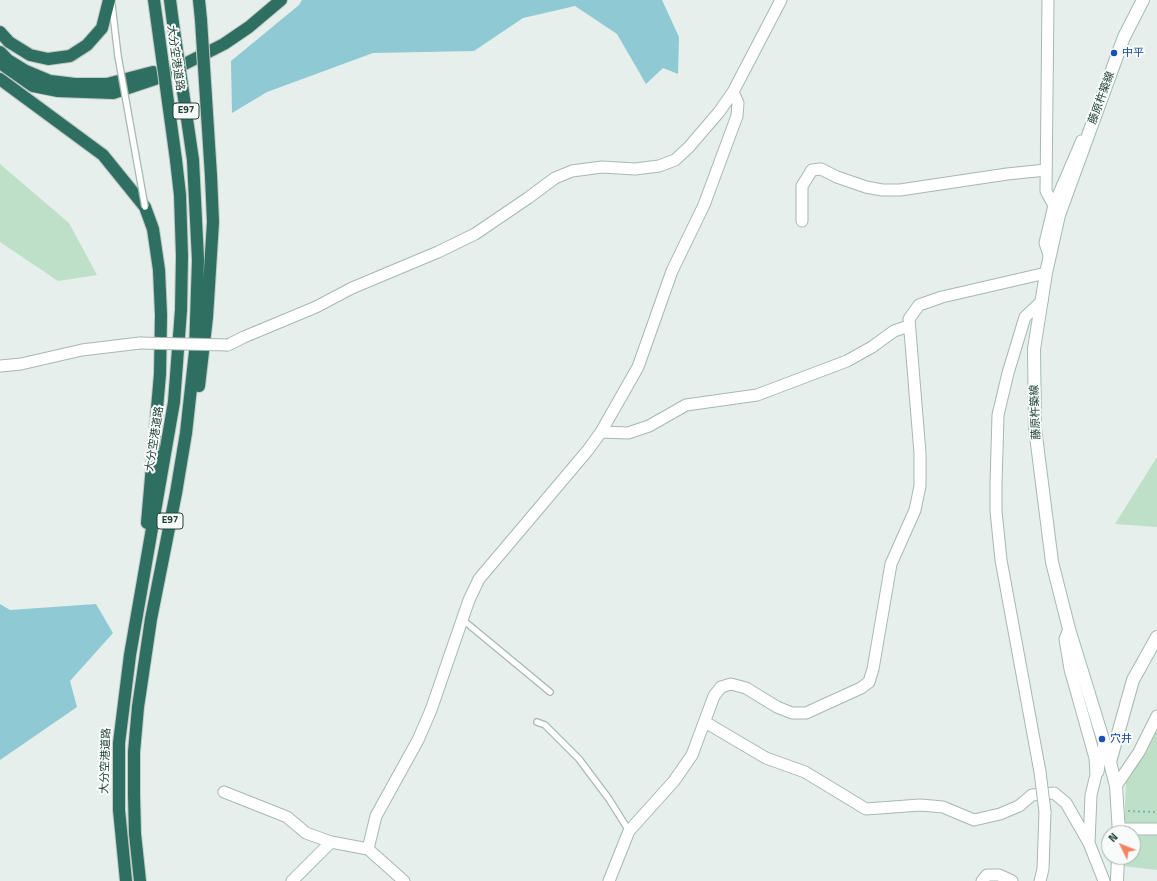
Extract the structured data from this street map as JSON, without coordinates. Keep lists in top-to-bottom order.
{
  "streets": {
    "highway": ["大分空港道路", "E97"],
    "main road": ["藤原杵築線"]
  },
  "places": ["中平", "穴井"],
  "north": "top left"
}
